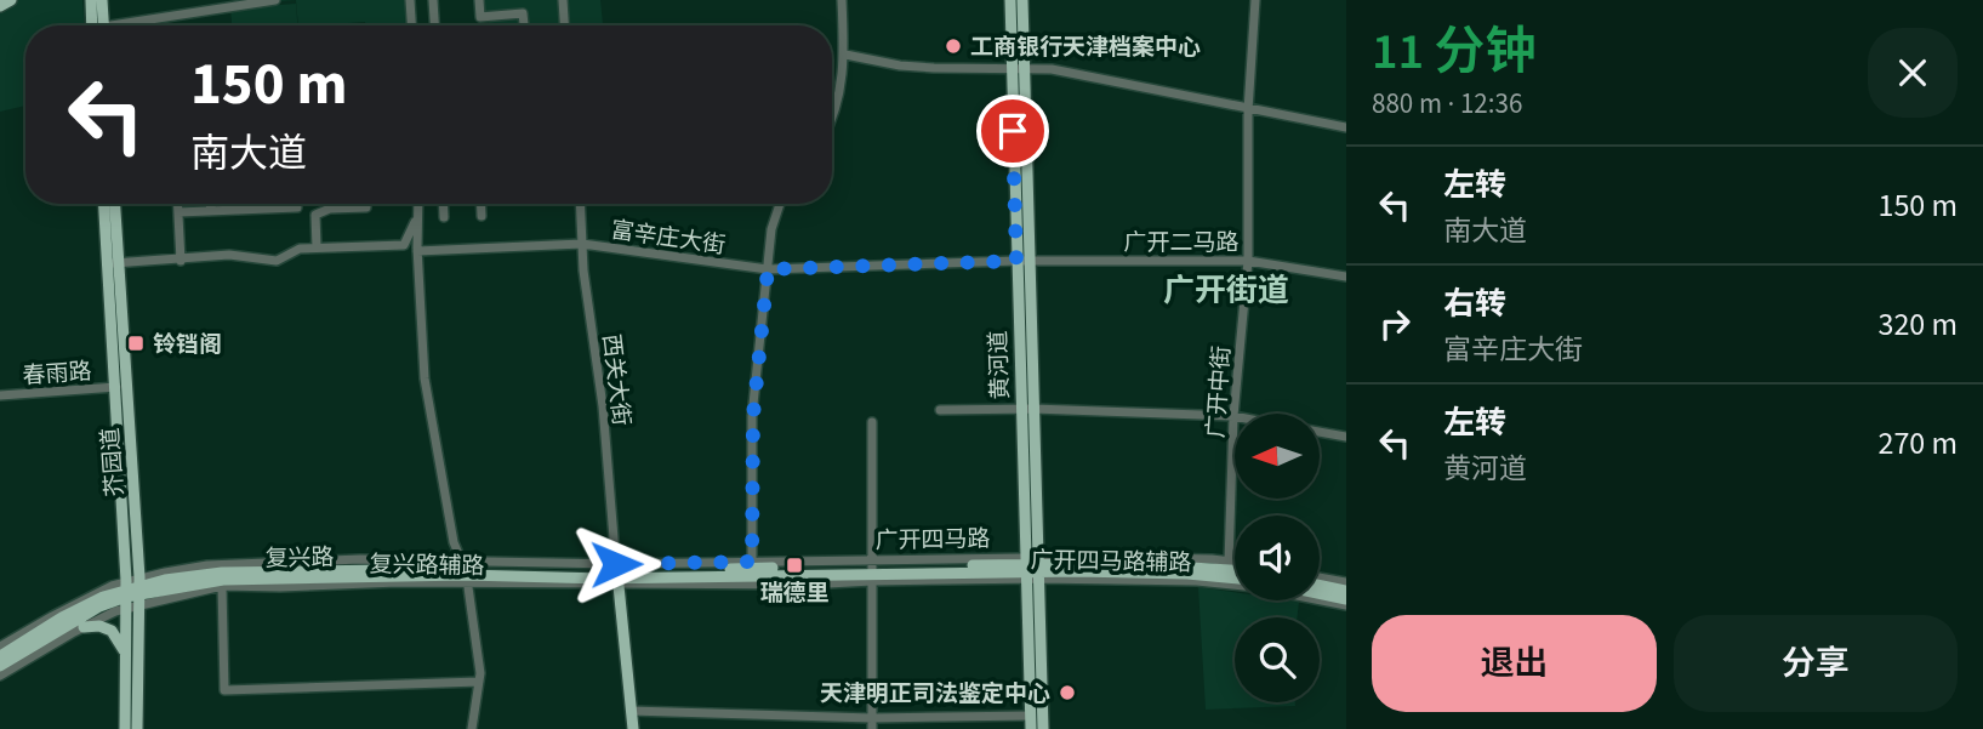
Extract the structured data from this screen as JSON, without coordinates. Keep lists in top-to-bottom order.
{
  "streets": {
    "main road": [
      "黄河道",
      "芥园道",
      "广开四马路",
      "复兴路"
    ],
    "street": [
      "富辛庄大街",
      "广开二马路",
      "春雨路",
      "西关大街",
      "广开中街",
      "复兴路辅路"
    ]
  },
  "crossings": [
    ["富辛庄大街", "广开二马路"],
    ["富辛庄大街", "黄河道"],
    ["富辛庄大街", "西关大街"],
    ["广开二马路", "黄河道"],
    ["广开二马路", "广开中街"],
    ["黄河道", "广开四马路"],
    ["春雨路", "芥园道"],
    ["西关大街", "广开四马路"],
    ["西关大街", "复兴路"],
    ["西关大街", "复兴路辅路"],
    ["广开中街", "广开四马路"],
    ["芥园道", "复兴路"],
    ["芥园道", "复兴路辅路"],
    ["广开四马路", "复兴路"],
    ["广开四马路", "复兴路辅路"],
    ["复兴路", "复兴路辅路"]
  ],
  "districts": ["广开街道"],
  "places": {
    "other": ["工商银行天津档案中心", "天津明正司法鉴定中心"],
    "transit": ["铃铛阁", "瑞德里"]
  },
  "north": "left",
  "page": {
    "heading": ["11 分钟", "880 m · 12:36"],
    "turn": ["150 m", "南大道"],
    "list": [
      {
        "name": "左转",
        "note": "南大道",
        "value": "150 m"
      },
      {
        "name": "右转",
        "note": "富辛庄大街",
        "value": "320 m"
      },
      {
        "name": "左转",
        "note": "黄河道",
        "value": "270 m"
      }
    ],
    "buttons": ["退出", "分享"]
  }
}
